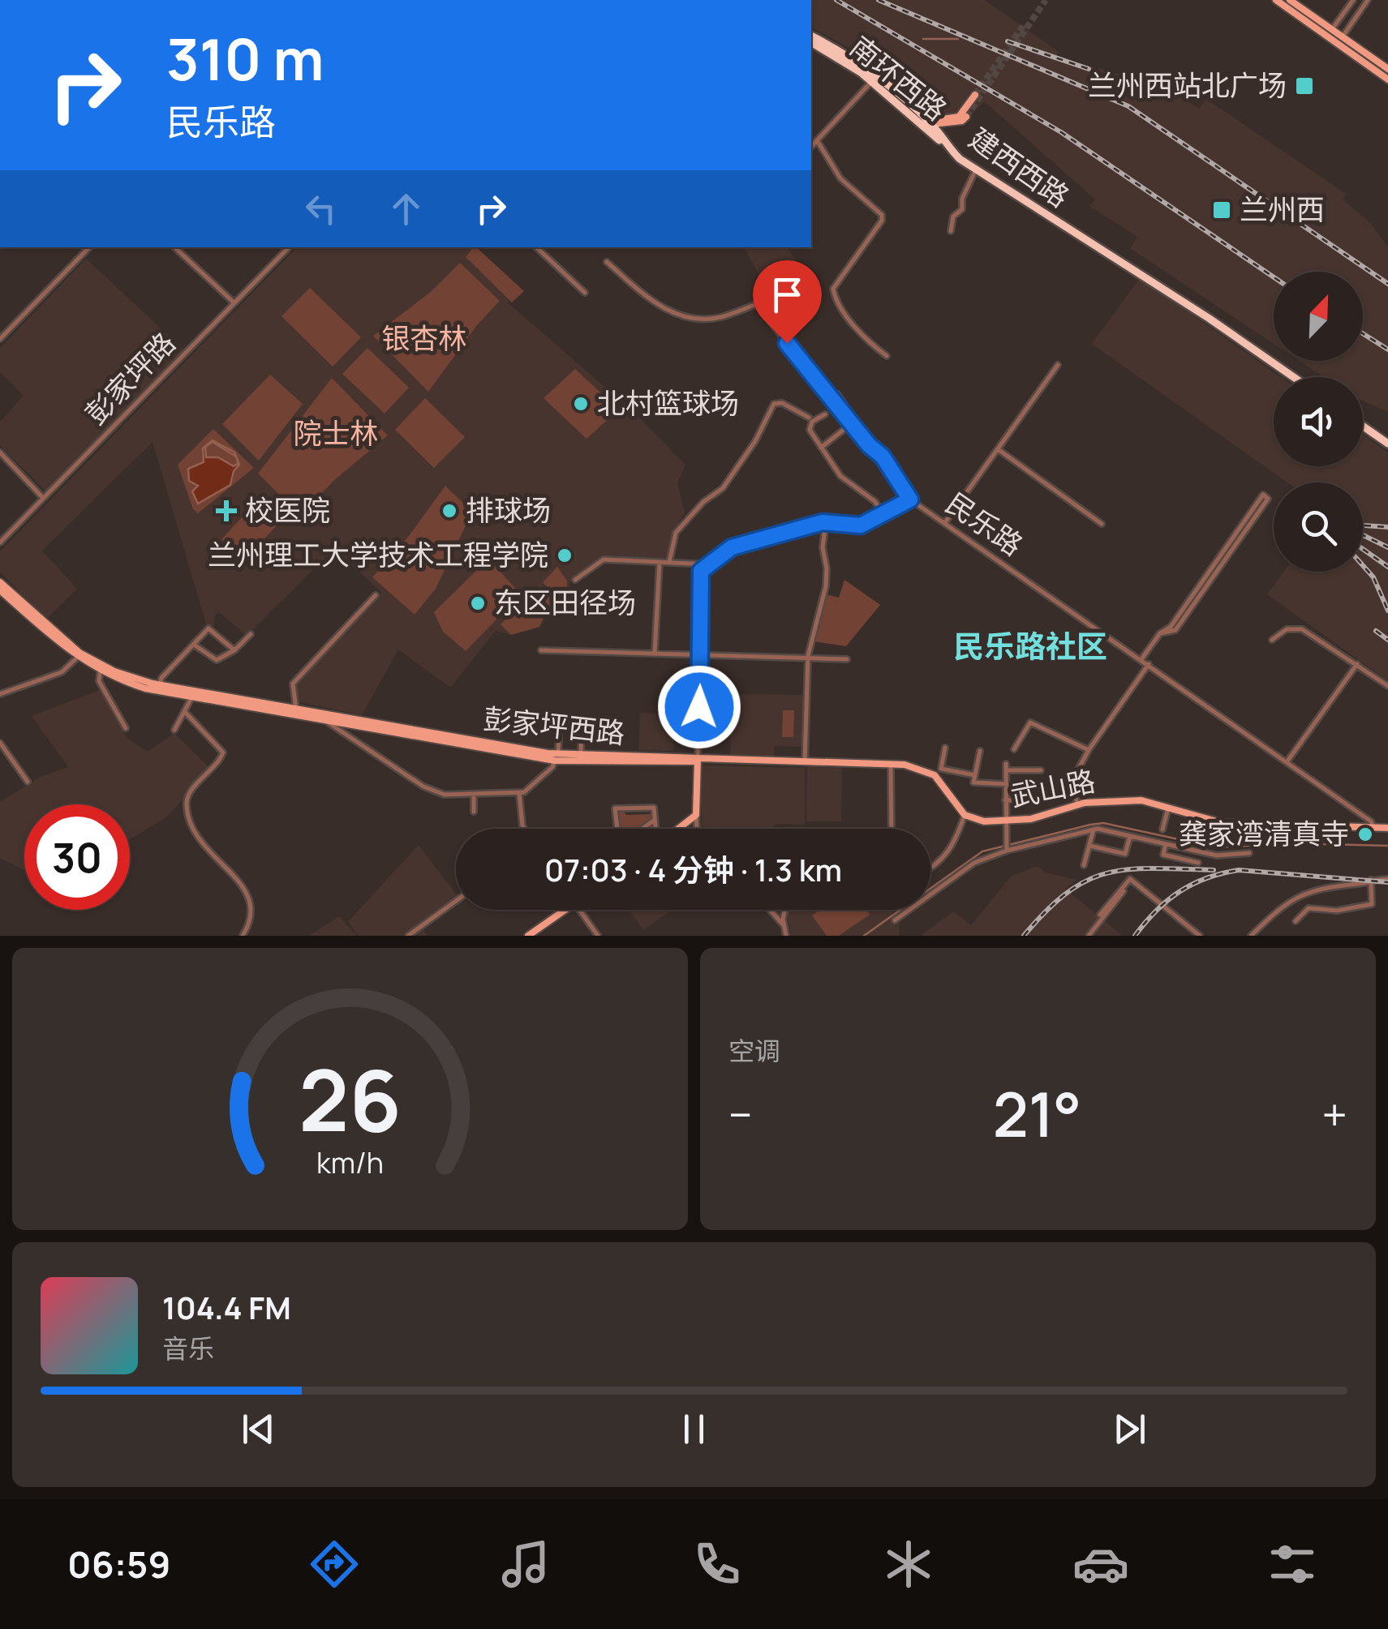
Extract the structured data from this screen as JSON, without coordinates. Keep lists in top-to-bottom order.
{
  "streets": {
    "highway": ["南环西路", "建西西路"],
    "main road": ["彭家坪西路", "武山路"],
    "street": ["彭家坪路", "民乐路"]
  },
  "crossings": [
    ["南环西路", "建西西路"],
    ["民乐路", "武山路"]
  ],
  "districts": ["民乐路社区"],
  "parks": ["银杏林", "院士林"],
  "places": {
    "transit": ["兰州西站北广场", "兰州西"],
    "other": [
      "北村篮球场",
      "排球场",
      "兰州理工大学技术工程学院",
      "东区田径场",
      "龚家湾清真寺"
    ],
    "health": ["校医院"]
  },
  "north": "top right",
  "page": {
    "turn": ["310 m", "民乐路"],
    "limit": "30",
    "trip": "07:03 · 4 分钟 · 1.3 km",
    "tile": "空调",
    "heat": ["−", "21°", "+"],
    "song": ["104.4 FM", "音乐"],
    "tabs": "06:59",
    "gauge": ["26", "km/h"]
  }
}
